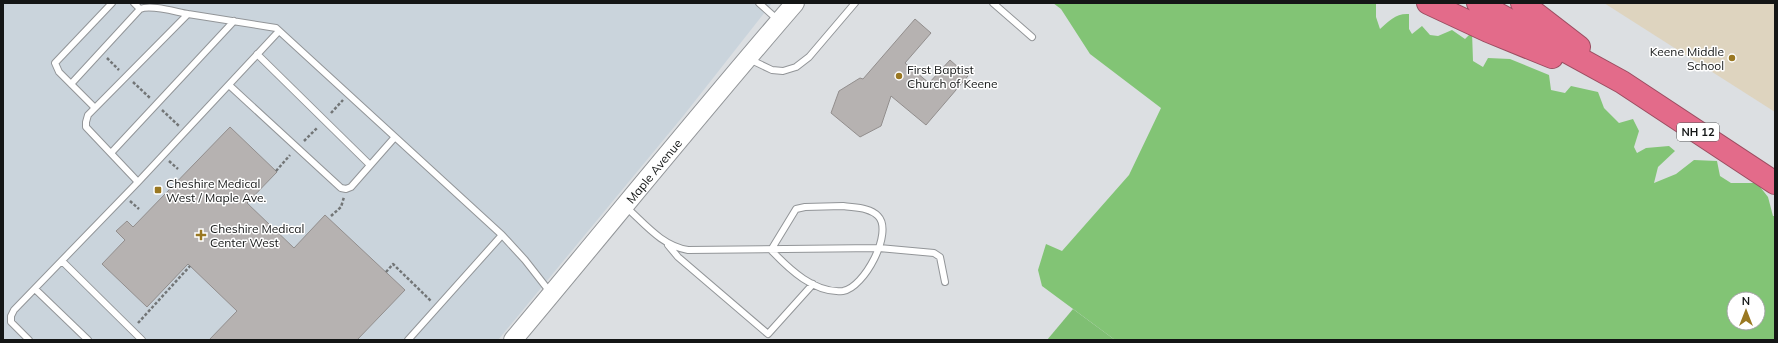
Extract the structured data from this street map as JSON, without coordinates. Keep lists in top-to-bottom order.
{
  "streets": {
    "highway": ["NH 12"],
    "street": ["Maple Avenue"]
  },
  "places": {
    "other": ["Keene Middle School", "First Baptist Church of Keene"],
    "transit": ["Cheshire Medical West / Maple Ave."],
    "health": ["Cheshire Medical Center West"]
  },
  "north": "top"
}
